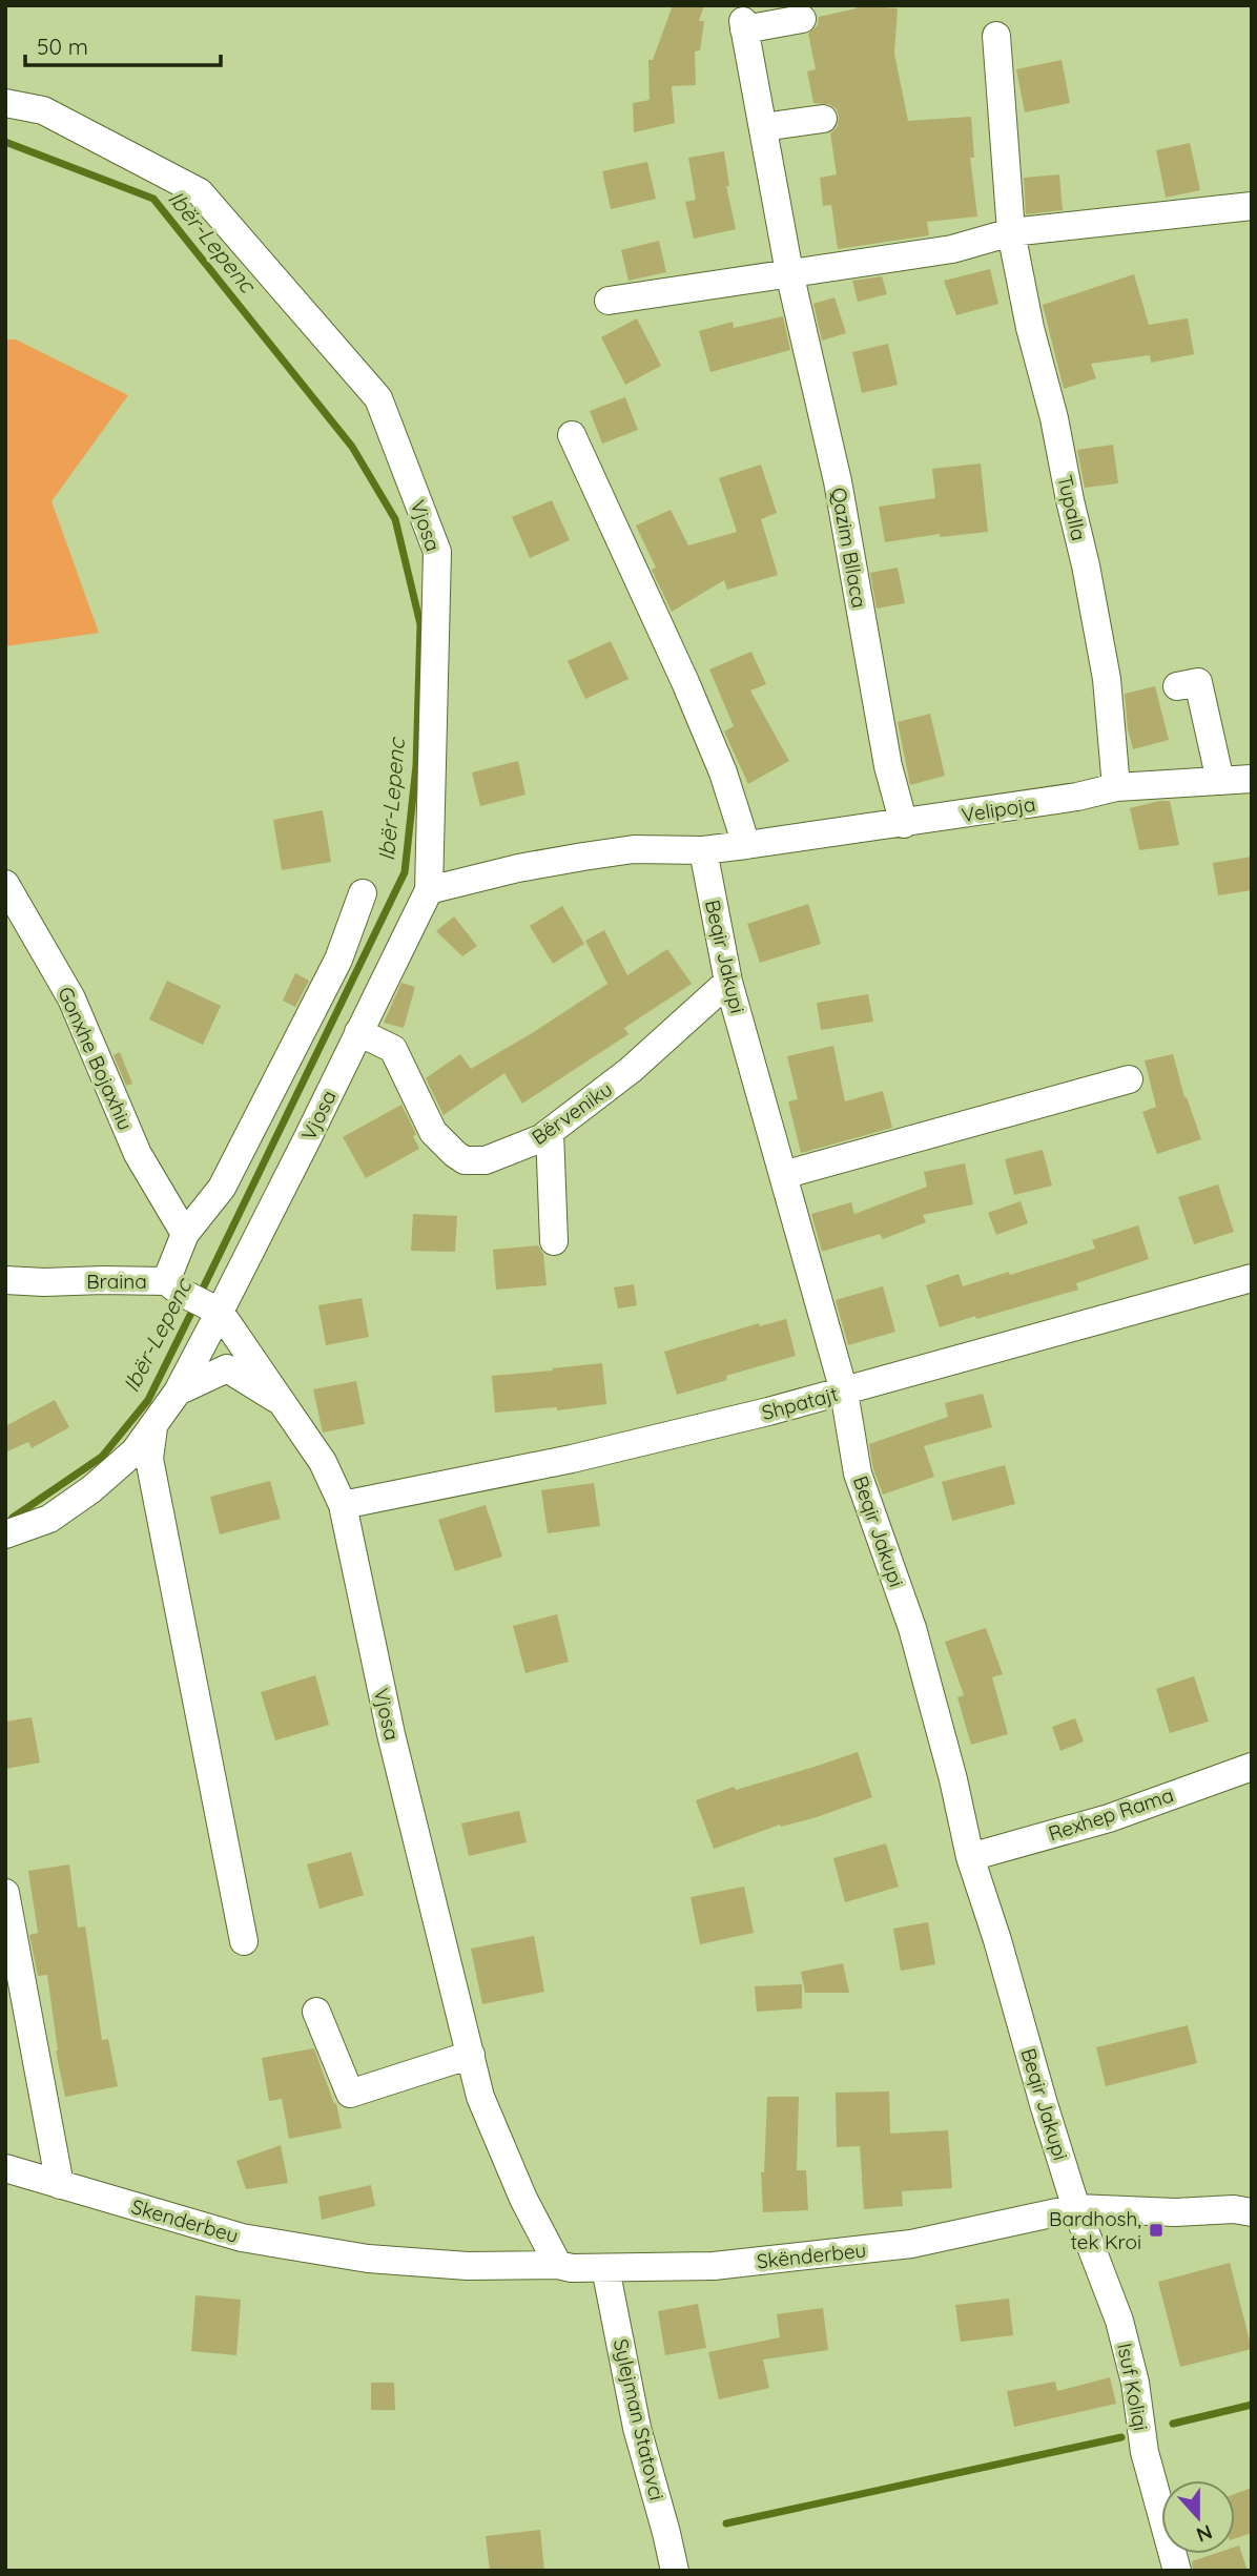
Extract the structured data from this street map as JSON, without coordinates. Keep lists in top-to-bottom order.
{
  "streets": {
    "street": [
      "Tupalla",
      "Vjosa",
      "Qazim Bllaca",
      "Velipoja",
      "Beqir Jakupi",
      "Gonxhe Bojaxhiu",
      "Bërveniku",
      "Braina",
      "Shpatajt",
      "Rexhep Rama",
      "Skenderbeu",
      "Skënderbeu",
      "Isuf Koliqi",
      "Sylejman Statovci"
    ]
  },
  "crossings": [
    ["Tupalla", "Velipoja"],
    ["Vjosa", "Velipoja"],
    ["Vjosa", "Bërveniku"],
    ["Vjosa", "Braina"],
    ["Vjosa", "Shpatajt"],
    ["Vjosa", "Skënderbeu"],
    ["Qazim Bllaca", "Velipoja"],
    ["Velipoja", "Beqir Jakupi"],
    ["Beqir Jakupi", "Bërveniku"],
    ["Beqir Jakupi", "Shpatajt"],
    ["Beqir Jakupi", "Rexhep Rama"],
    ["Beqir Jakupi", "Skënderbeu"],
    ["Beqir Jakupi", "Isuf Koliqi"],
    ["Skenderbeu", "Skënderbeu"],
    ["Skënderbeu", "Isuf Koliqi"],
    ["Skënderbeu", "Sylejman Statovci"]
  ],
  "water": ["Ibër-Lepenc"],
  "places": {
    "transit": ["Bardhosh, tek Kroi"]
  },
  "scale_bar": "50 m",
  "north": "bottom"
}
